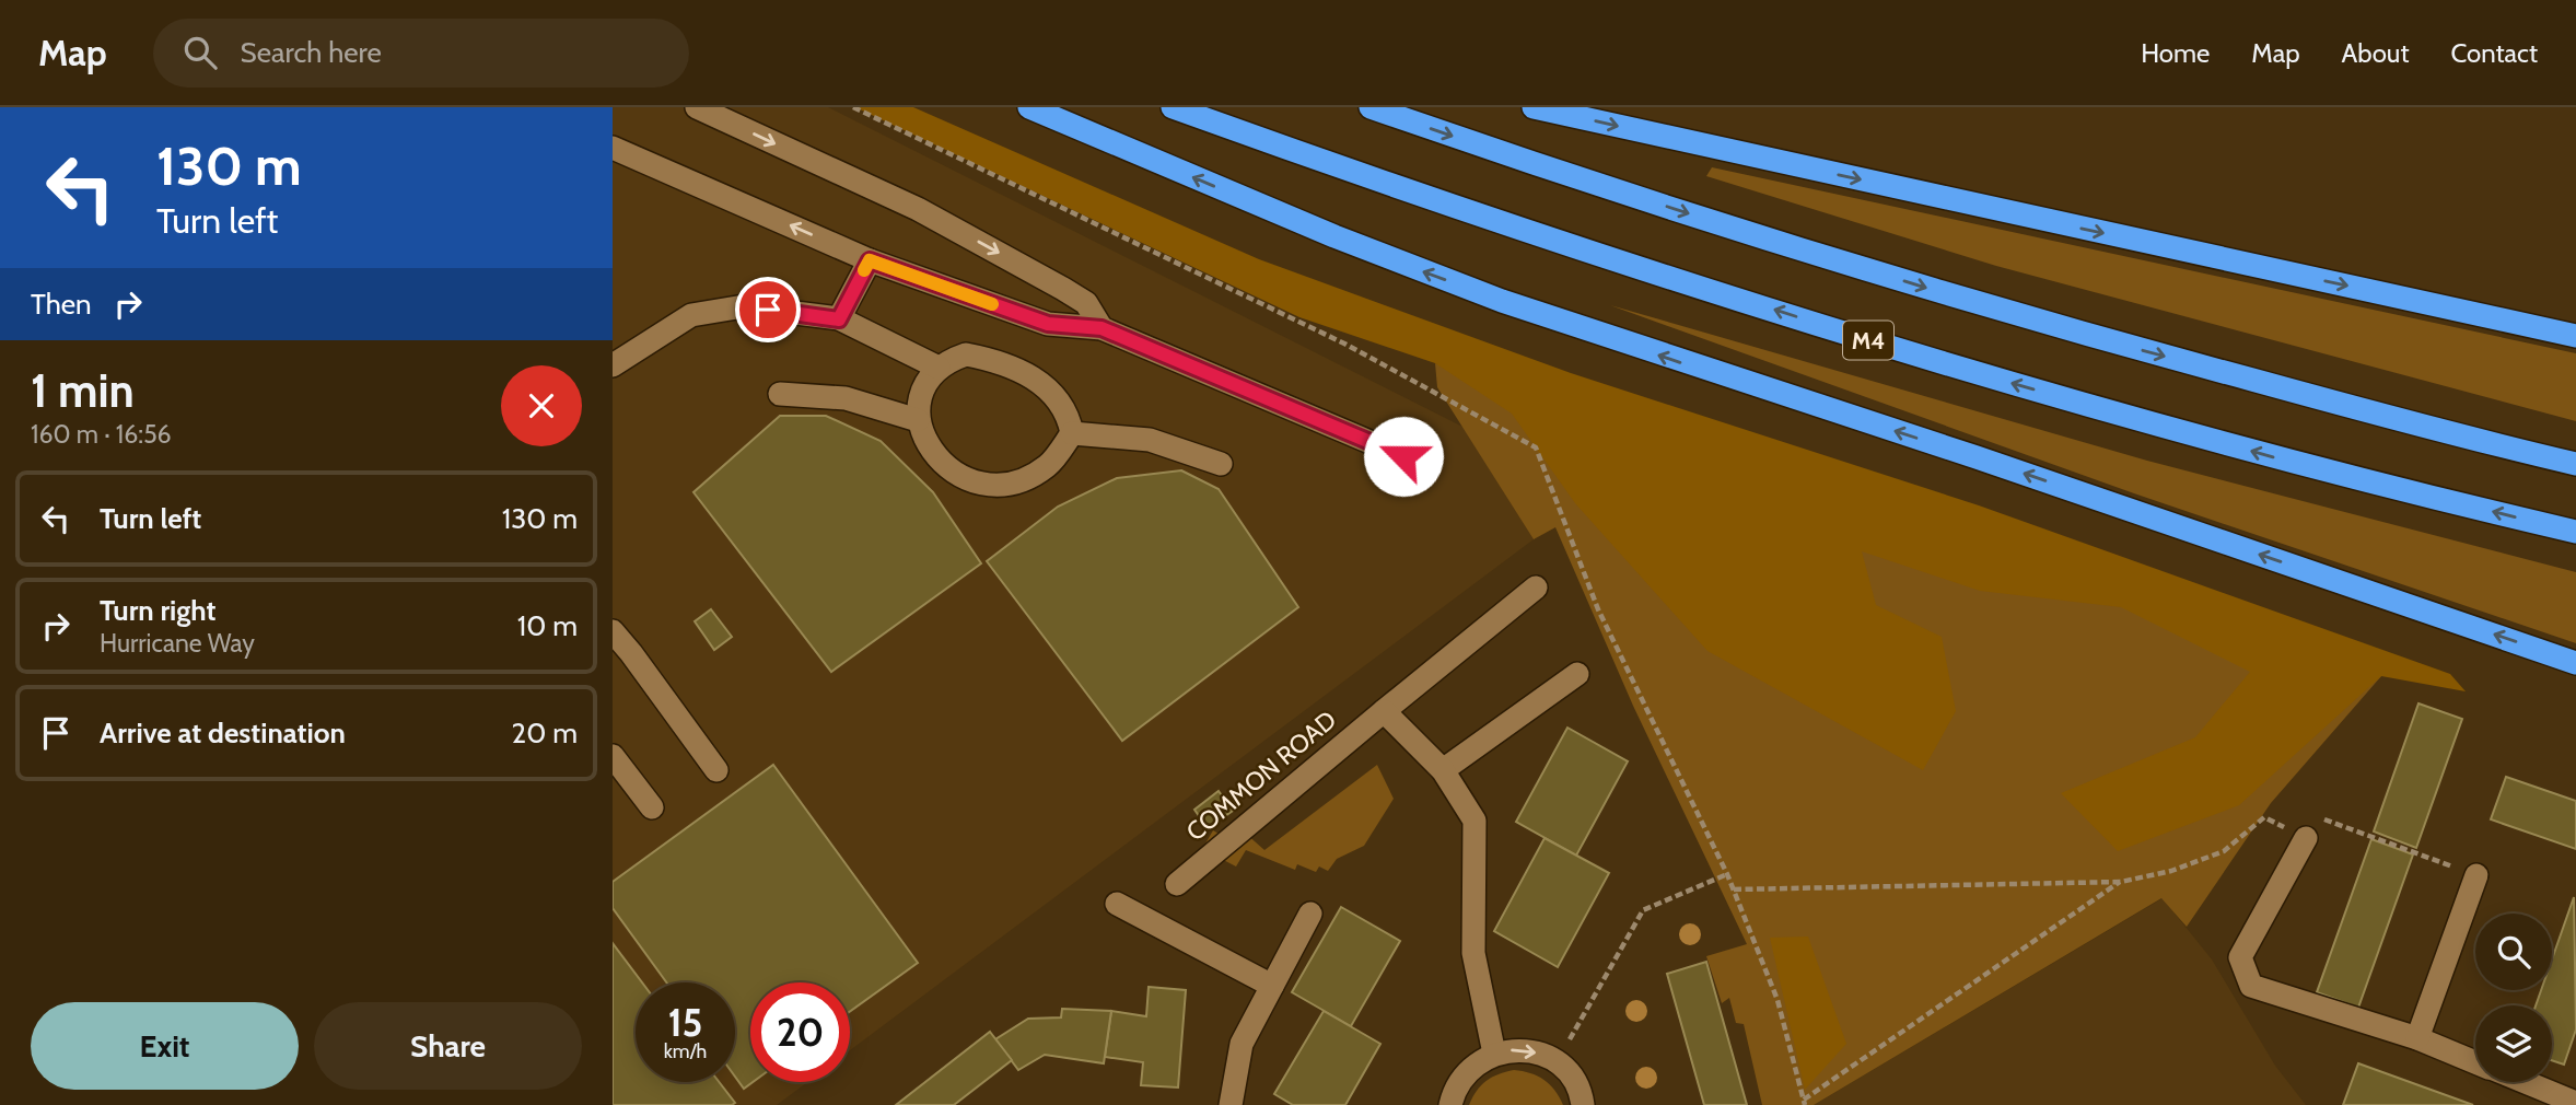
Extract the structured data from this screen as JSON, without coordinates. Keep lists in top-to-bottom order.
{
  "streets": {
    "highway": ["M4"],
    "street": ["COMMON ROAD"]
  },
  "page": {
    "header": "Map",
    "search": "Search here",
    "nav": [
      "Home",
      "Map",
      "About",
      "Contact"
    ],
    "turn": ["130 m", "Turn left"],
    "then": "Then",
    "heading": ["1 min", "160 m · 16:56"],
    "list": [
      {
        "name": "Turn left",
        "value": "130 m"
      },
      {
        "name": "Turn right",
        "note": "Hurricane Way",
        "value": "10 m"
      },
      {
        "name": "Arrive at destination",
        "value": "20 m"
      }
    ],
    "speed": "15 km/h",
    "limit": "20",
    "buttons": ["Exit", "Share"]
  }
}
